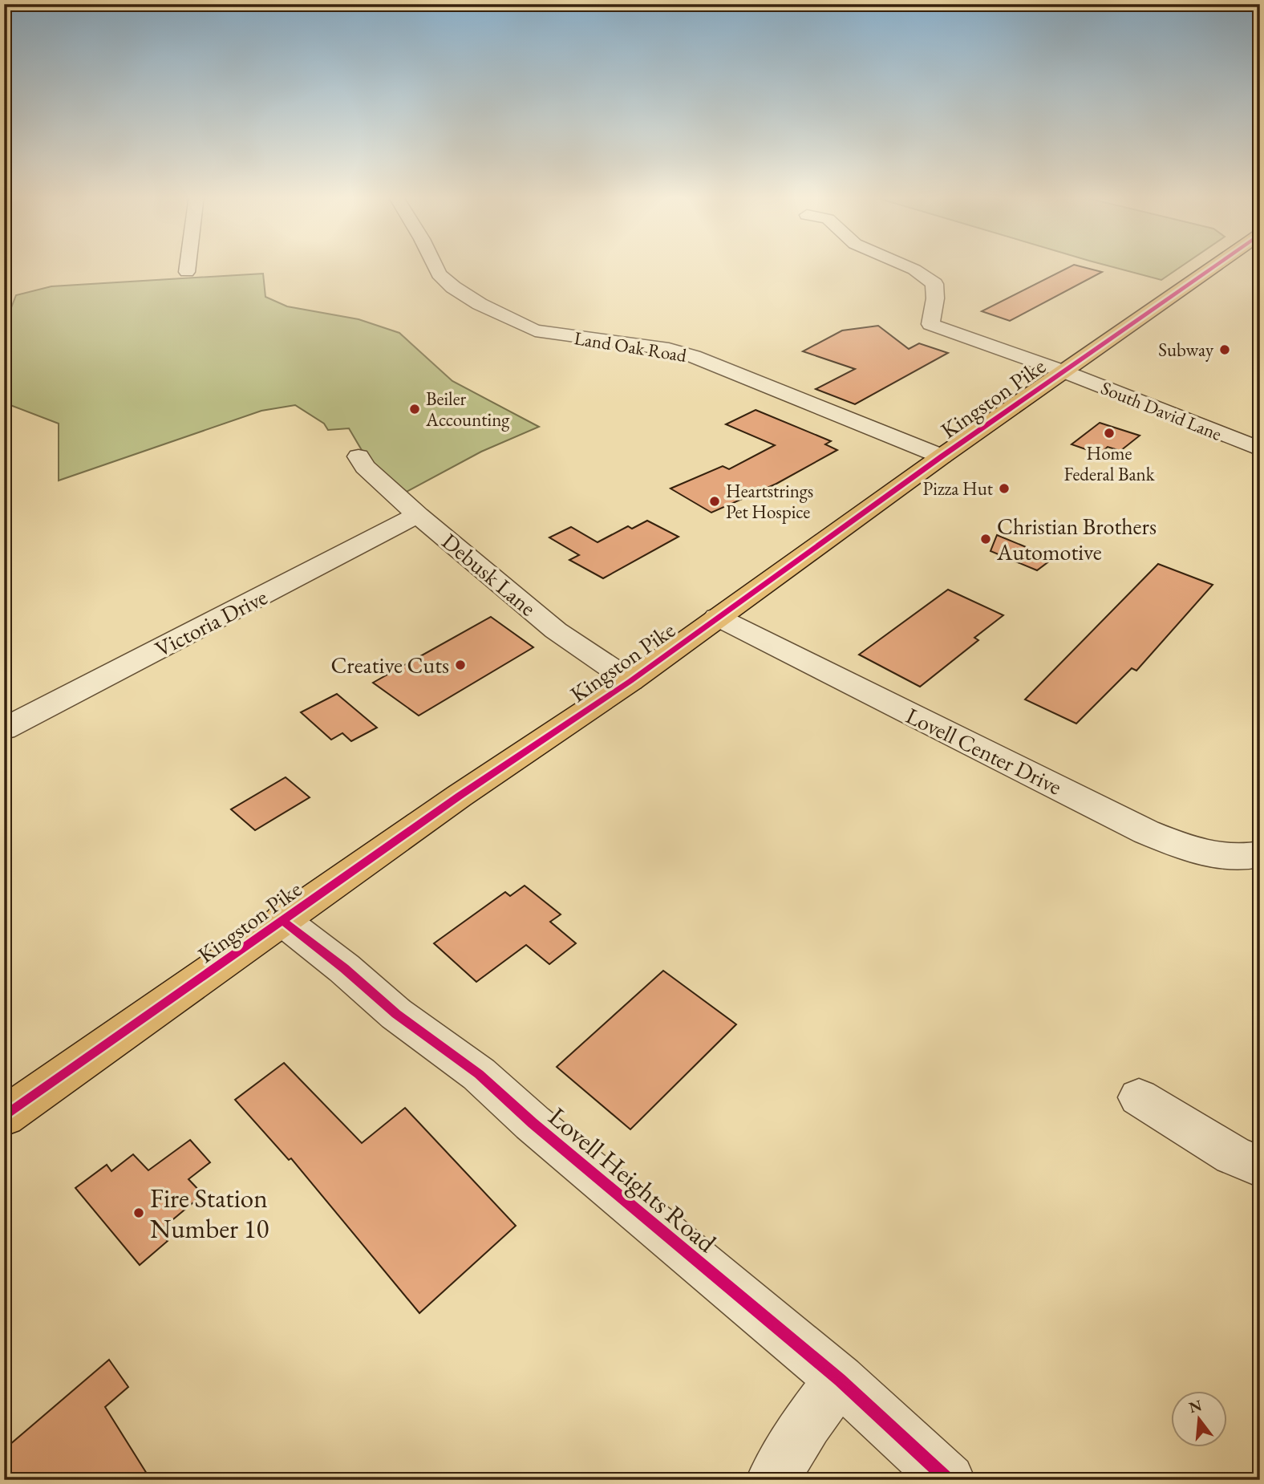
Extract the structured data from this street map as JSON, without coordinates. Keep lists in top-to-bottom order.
{
  "streets": {
    "main road": ["Kingston Pike"],
    "street": [
      "Land Oak Road",
      "South David Lane",
      "Debusk Lane",
      "Victoria Drive",
      "Lovell Center Drive",
      "Lovell Heights Road"
    ]
  },
  "crossings": [
    ["Land Oak Road", "Kingston Pike"],
    ["Kingston Pike", "South David Lane"],
    ["Kingston Pike", "Debusk Lane"],
    ["Kingston Pike", "Lovell Center Drive"],
    ["Kingston Pike", "Lovell Heights Road"],
    ["Debusk Lane", "Victoria Drive"]
  ],
  "places": [
    "Subway",
    "Beiler Accounting",
    "Home Federal Bank",
    "Pizza Hut",
    "Heartstrings Pet Hospice",
    "Christian Brothers Automotive",
    "Creative Cuts",
    "Fire Station Number 10"
  ],
  "north": "top"
}
